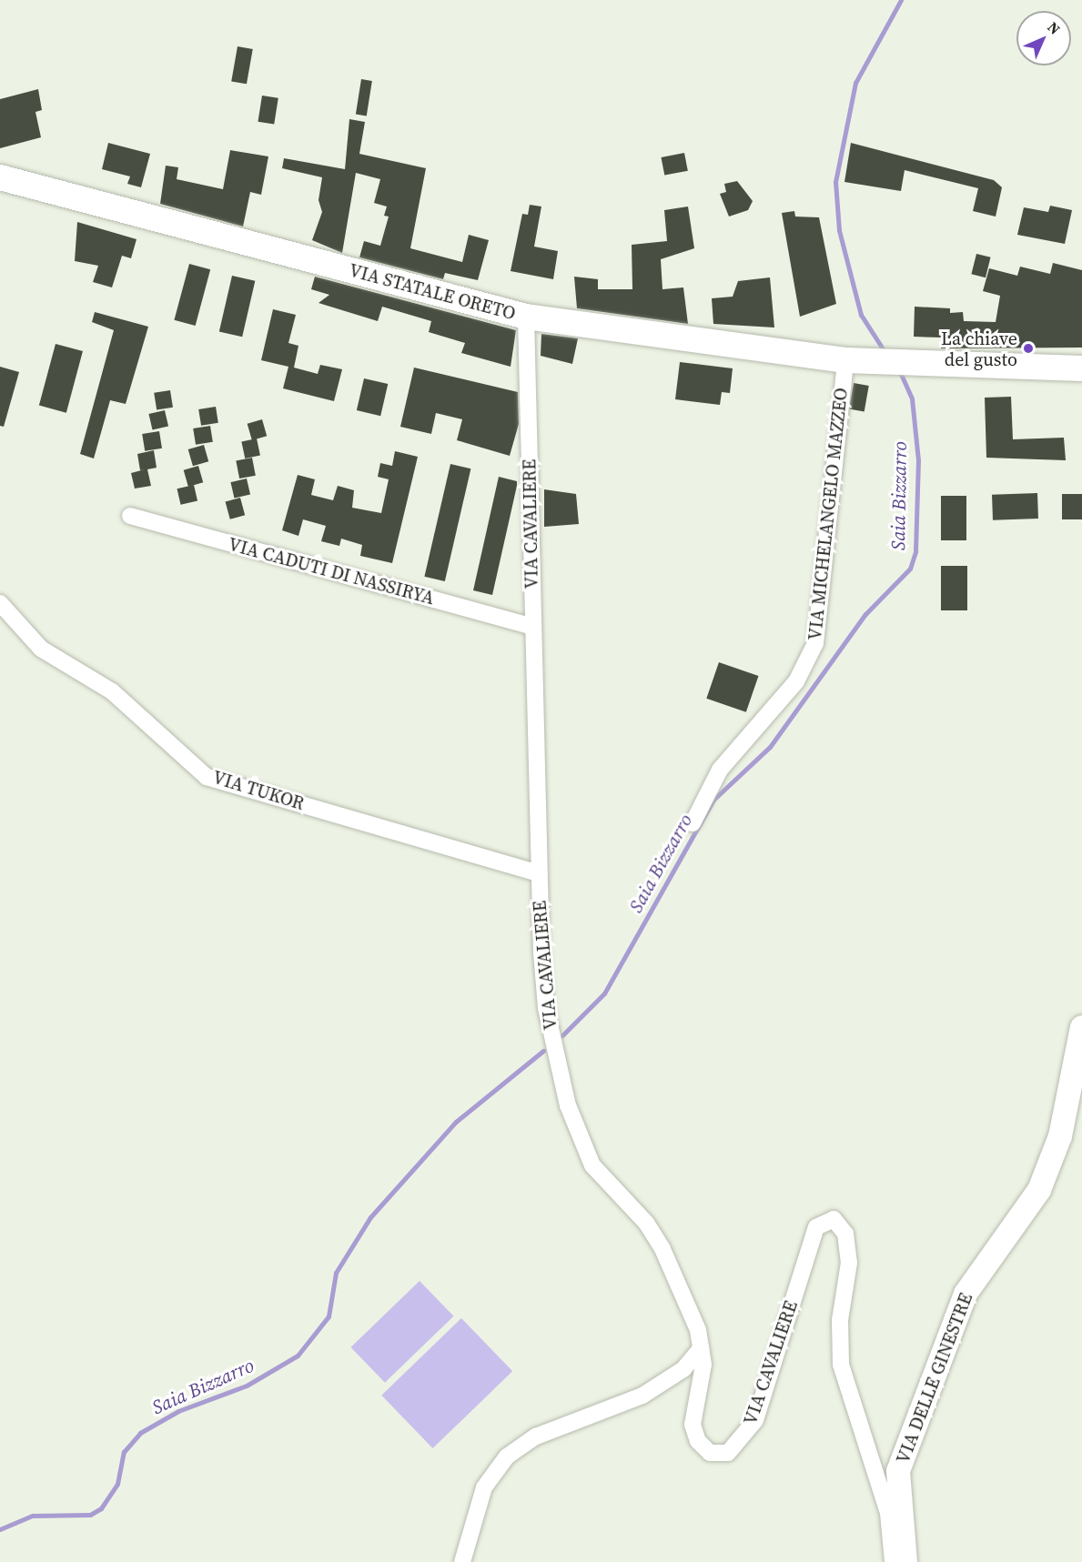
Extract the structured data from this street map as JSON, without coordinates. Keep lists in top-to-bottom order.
{
  "streets": {
    "main road": ["VIA STATALE ORETO"],
    "street": [
      "VIA MICHELANGELO MAZZEO",
      "VIA CAVALIERE",
      "VIA CADUTI DI NASSIRYA",
      "VIA TUKOR",
      "VIA DELLE GINESTRE"
    ]
  },
  "crossings": [
    ["VIA STATALE ORETO", "VIA MICHELANGELO MAZZEO"],
    ["VIA STATALE ORETO", "VIA CAVALIERE"],
    ["VIA CAVALIERE", "VIA CADUTI DI NASSIRYA"],
    ["VIA CAVALIERE", "VIA TUKOR"]
  ],
  "water": ["Saia Bizzarro"],
  "places": ["La chiave del gusto"],
  "north": "top right"
}
